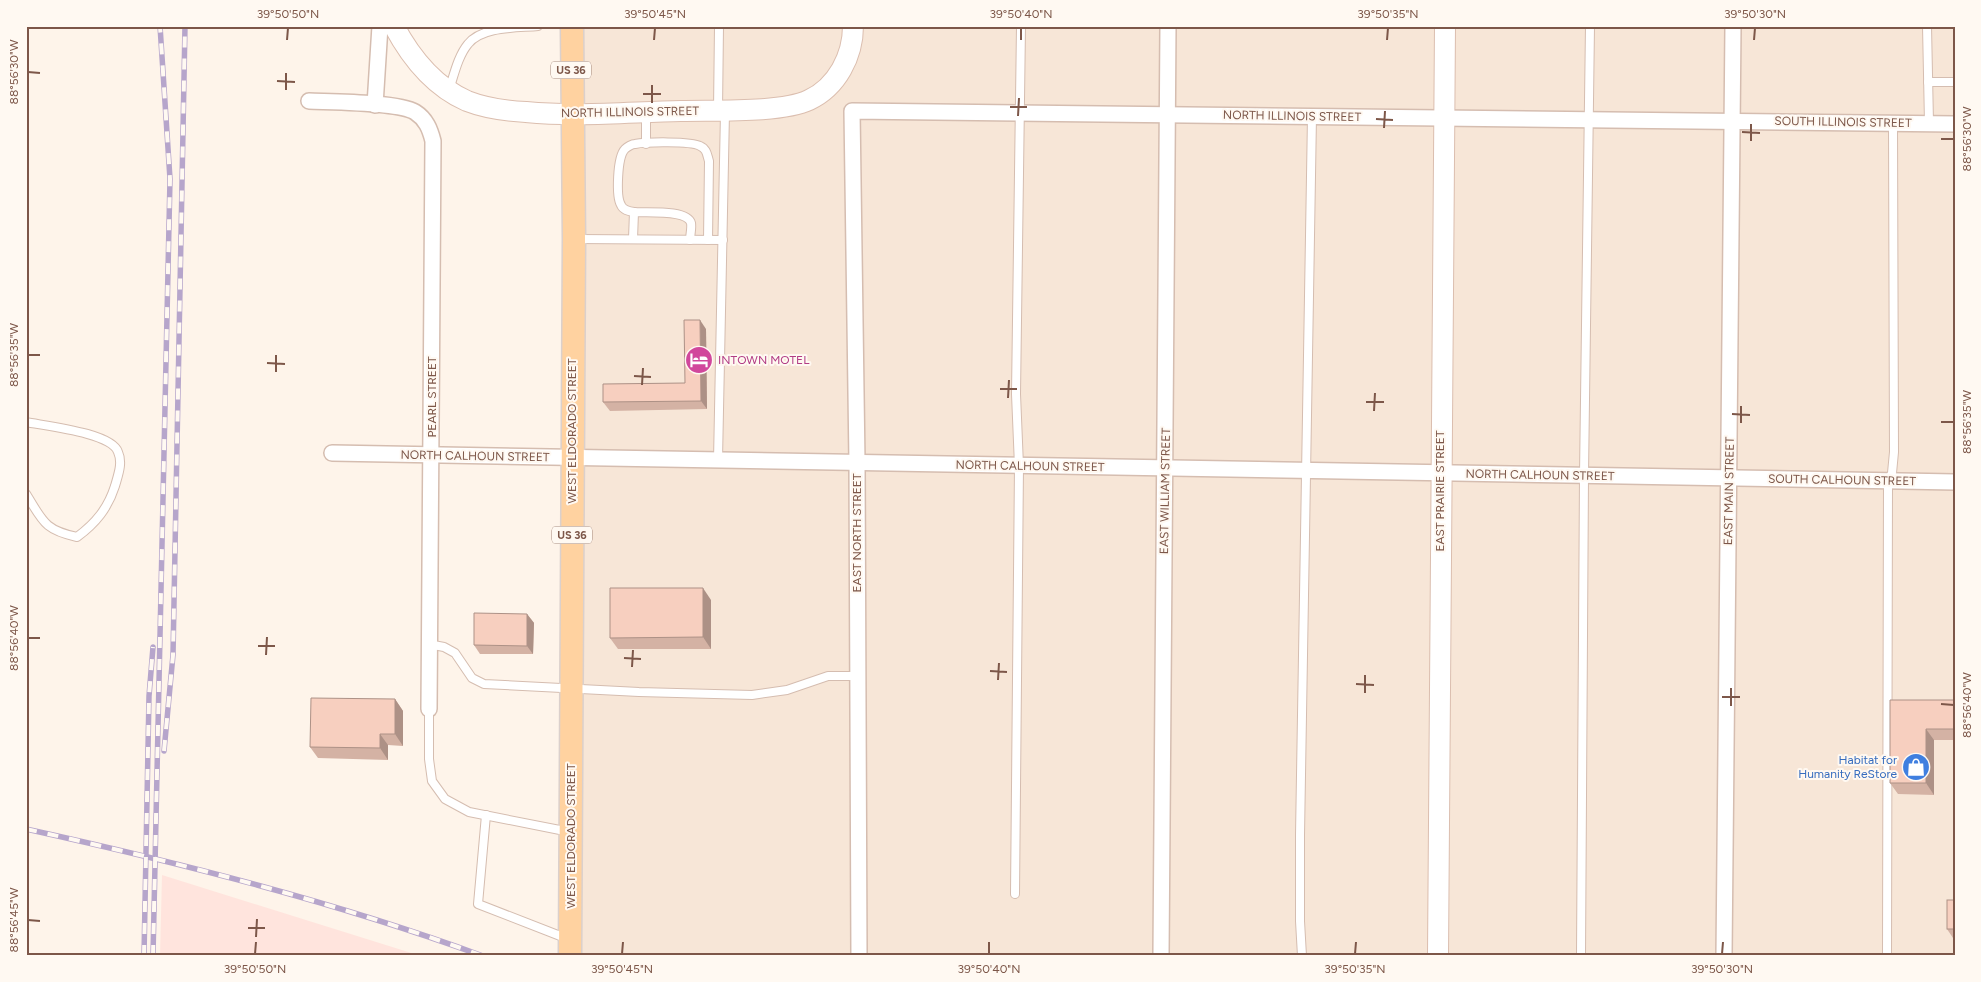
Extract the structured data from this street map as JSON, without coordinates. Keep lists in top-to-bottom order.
{
  "streets": {
    "main road": ["US 36", "WEST ELDORADO STREET"],
    "street": [
      "NORTH ILLINOIS STREET",
      "SOUTH ILLINOIS STREET",
      "PEARL STREET",
      "NORTH CALHOUN STREET",
      "SOUTH CALHOUN STREET",
      "EAST WILLIAM STREET",
      "EAST PRAIRIE STREET",
      "EAST MAIN STREET",
      "EAST NORTH STREET"
    ]
  },
  "crossings": [
    ["NORTH ILLINOIS STREET", "SOUTH ILLINOIS STREET"],
    ["NORTH ILLINOIS STREET", "WEST ELDORADO STREET"],
    ["NORTH ILLINOIS STREET", "EAST WILLIAM STREET"],
    ["NORTH ILLINOIS STREET", "EAST PRAIRIE STREET"],
    ["NORTH ILLINOIS STREET", "EAST MAIN STREET"],
    ["NORTH ILLINOIS STREET", "EAST NORTH STREET"],
    ["SOUTH ILLINOIS STREET", "EAST MAIN STREET"],
    ["PEARL STREET", "NORTH CALHOUN STREET"],
    ["WEST ELDORADO STREET", "NORTH CALHOUN STREET"],
    ["NORTH CALHOUN STREET", "SOUTH CALHOUN STREET"],
    ["NORTH CALHOUN STREET", "EAST WILLIAM STREET"],
    ["NORTH CALHOUN STREET", "EAST PRAIRIE STREET"],
    ["NORTH CALHOUN STREET", "EAST MAIN STREET"],
    ["NORTH CALHOUN STREET", "EAST NORTH STREET"],
    ["SOUTH CALHOUN STREET", "EAST MAIN STREET"]
  ],
  "places": {
    "hotel": ["INTOWN MOTEL"],
    "shop": ["Habitat for Humanity ReStore"]
  },
  "coordinates": [
    "39°50'50\"N",
    "39°50'45\"N",
    "39°50'40\"N",
    "39°50'35\"N",
    "39°50'30\"N",
    "88°56'30\"W",
    "88°56'35\"W",
    "88°56'40\"W",
    "88°56'45\"W"
  ]
}
